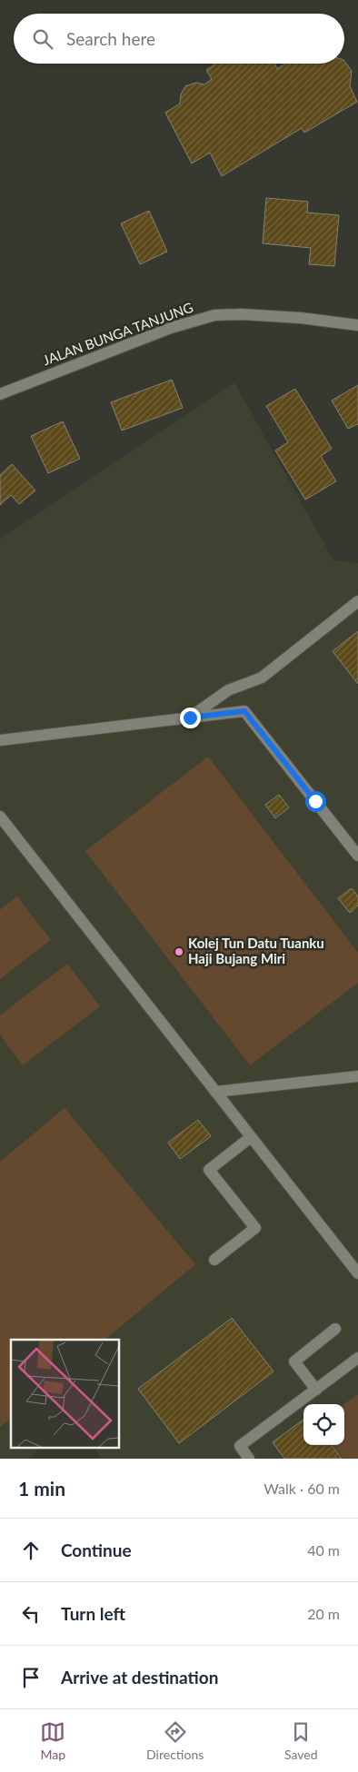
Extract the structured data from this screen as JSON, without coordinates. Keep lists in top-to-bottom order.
{
  "streets": {
    "street": ["JALAN BUNGA TANJUNG"]
  },
  "places": ["Kolej Tun Datu Tuanku Haji Bujang Miri"],
  "page": {
    "search": "Search here",
    "heading": ["1 min", "Walk · 60 m"],
    "list": [
      ["Continue", "40 m"],
      ["Turn left", "20 m"],
      "Arrive at destination"
    ],
    "nav": ["Map", "Directions", "Saved"]
  }
}
